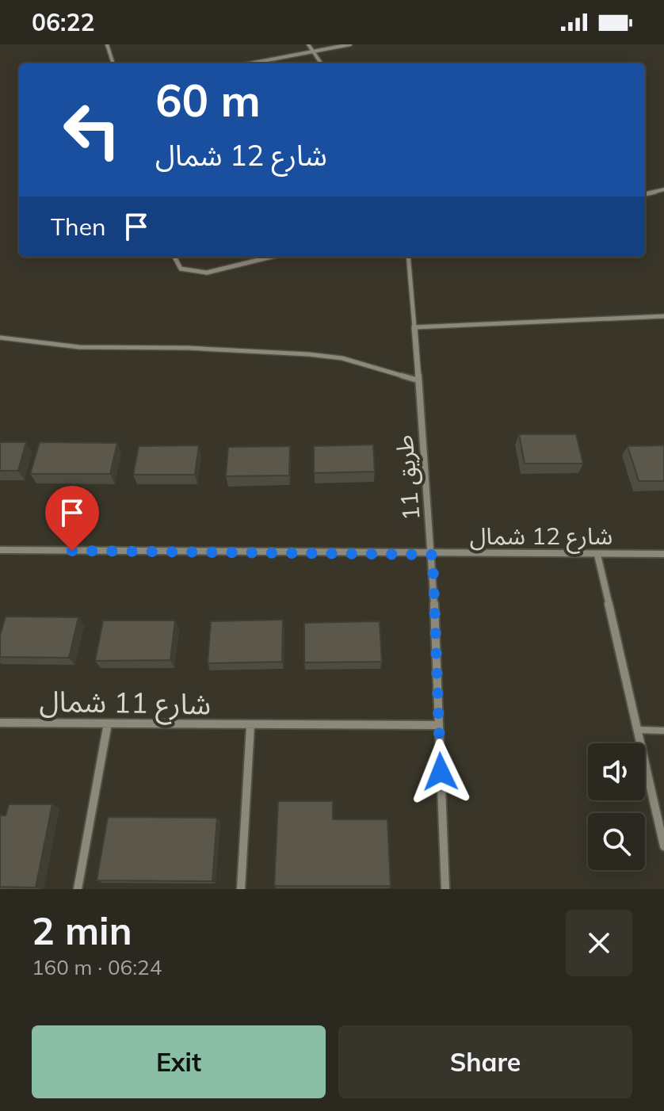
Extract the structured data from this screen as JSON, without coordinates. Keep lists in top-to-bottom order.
{
  "streets": {
    "street": ["طريق 11", "شارع 12 شمال", "شارع 11 شمال"]
  },
  "crossings": [
    ["طريق 11", "شارع 12 شمال"],
    ["طريق 11", "شارع 11 شمال"]
  ],
  "page": {
    "status": "06:22",
    "turn": ["60 m", "شارع 12 شمال"],
    "then": "Then",
    "heading": ["2 min", "160 m · 06:24"],
    "buttons": ["Exit", "Share"]
  }
}
